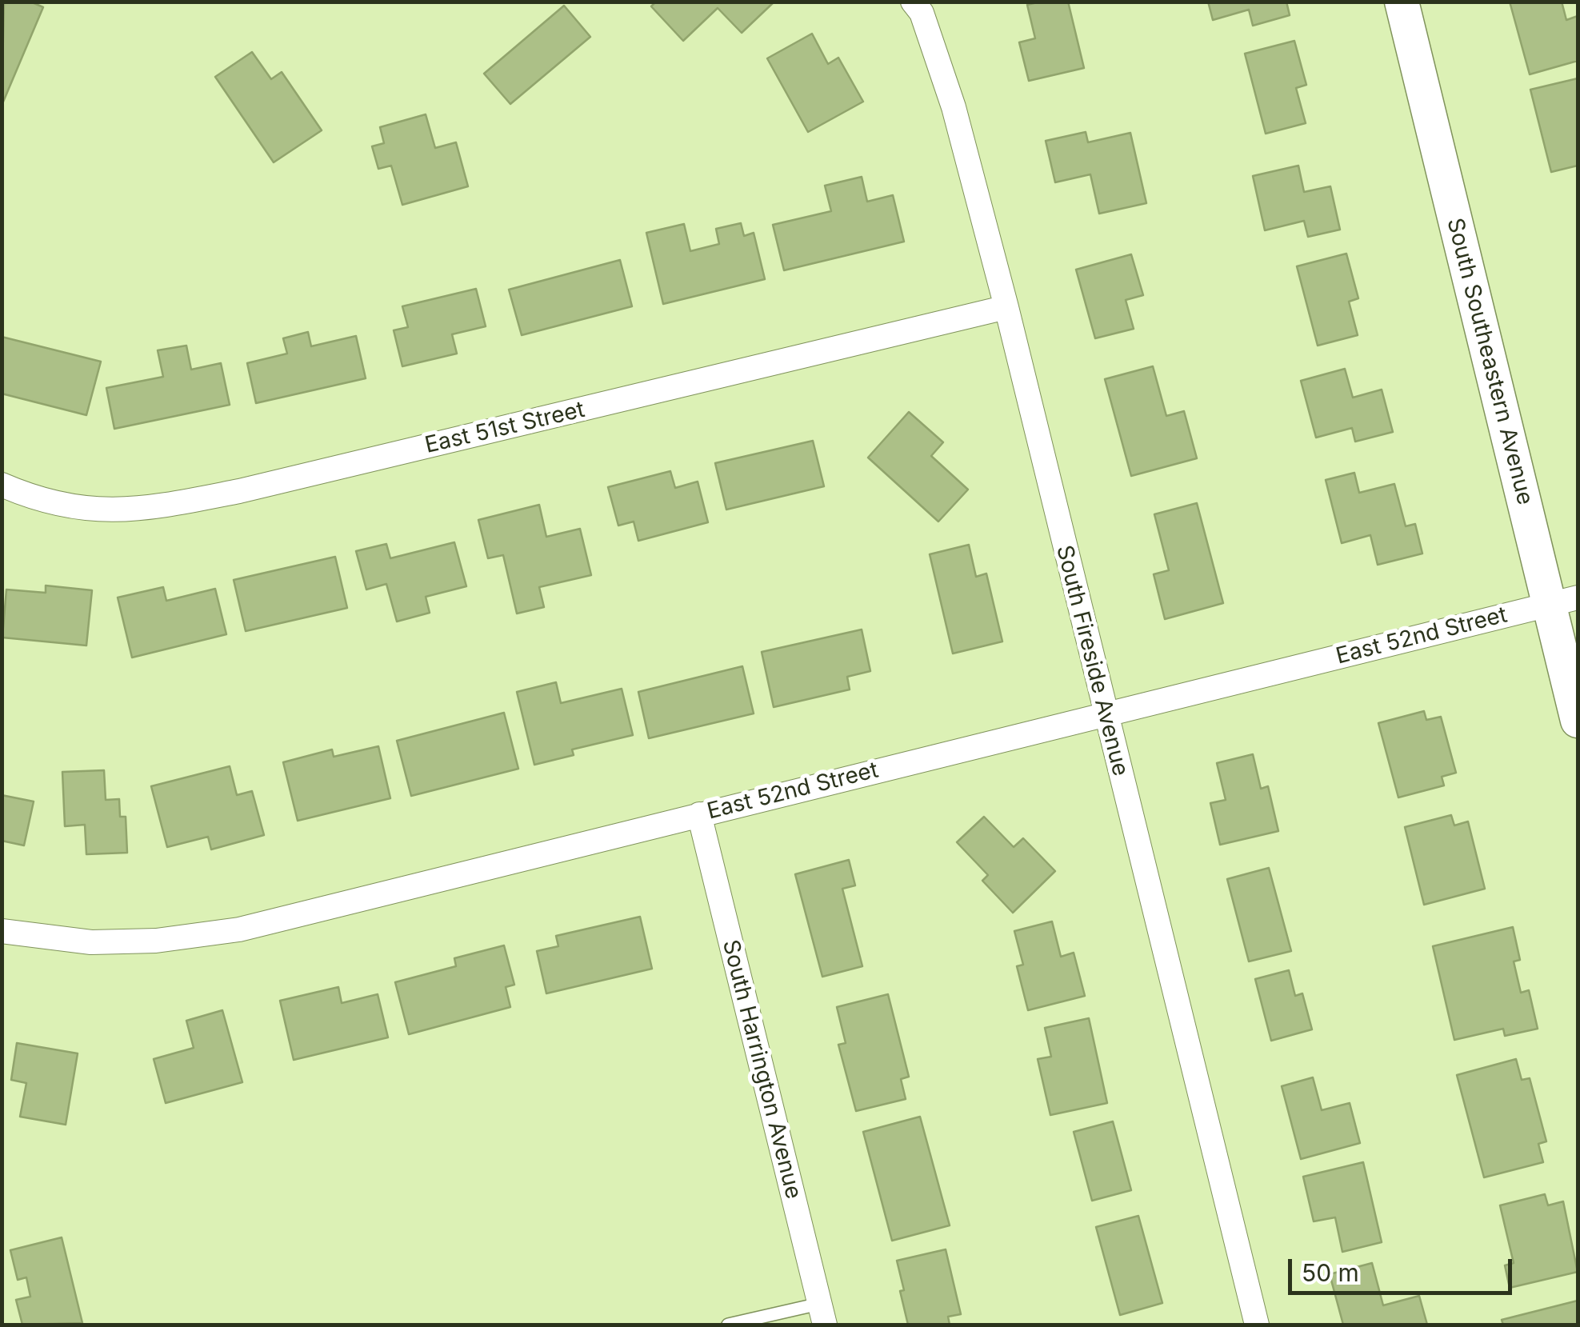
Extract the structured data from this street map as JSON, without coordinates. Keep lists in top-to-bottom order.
{
  "streets": {
    "main road": ["South Southeastern Avenue"],
    "street": [
      "East 51st Street",
      "East 52nd Street",
      "South Fireside Avenue",
      "South Harrington Avenue"
    ]
  },
  "crossings": [
    ["South Southeastern Avenue", "East 52nd Street"],
    ["East 51st Street", "South Fireside Avenue"],
    ["East 52nd Street", "South Fireside Avenue"],
    ["East 52nd Street", "South Harrington Avenue"]
  ],
  "scale_bar": "50 m"
}
